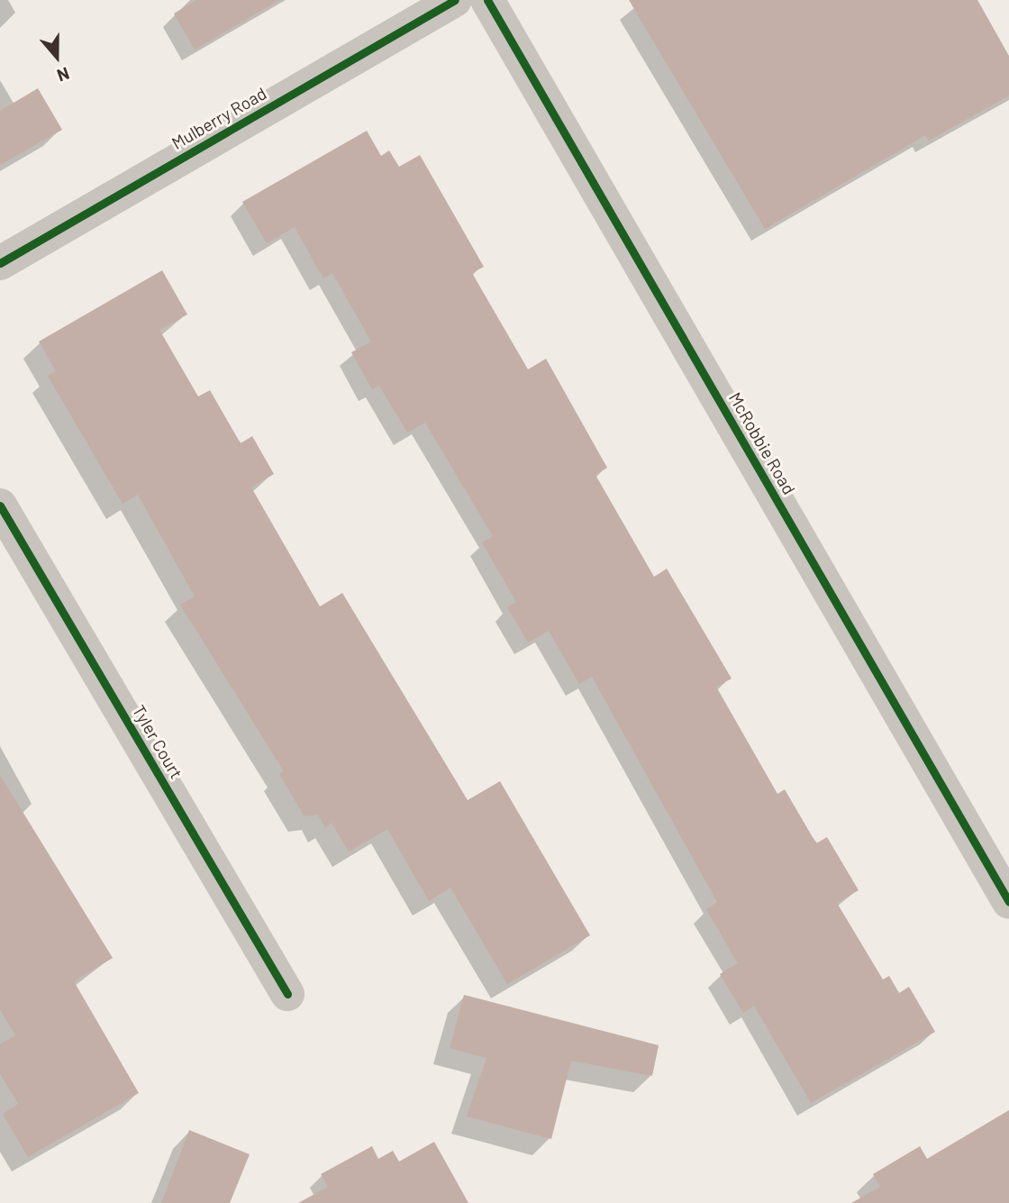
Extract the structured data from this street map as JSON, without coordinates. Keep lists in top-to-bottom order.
{
  "streets": {
    "street": ["Mulberry Road", "McRobbie Road", "Tyler Court"]
  },
  "north": "bottom"
}
